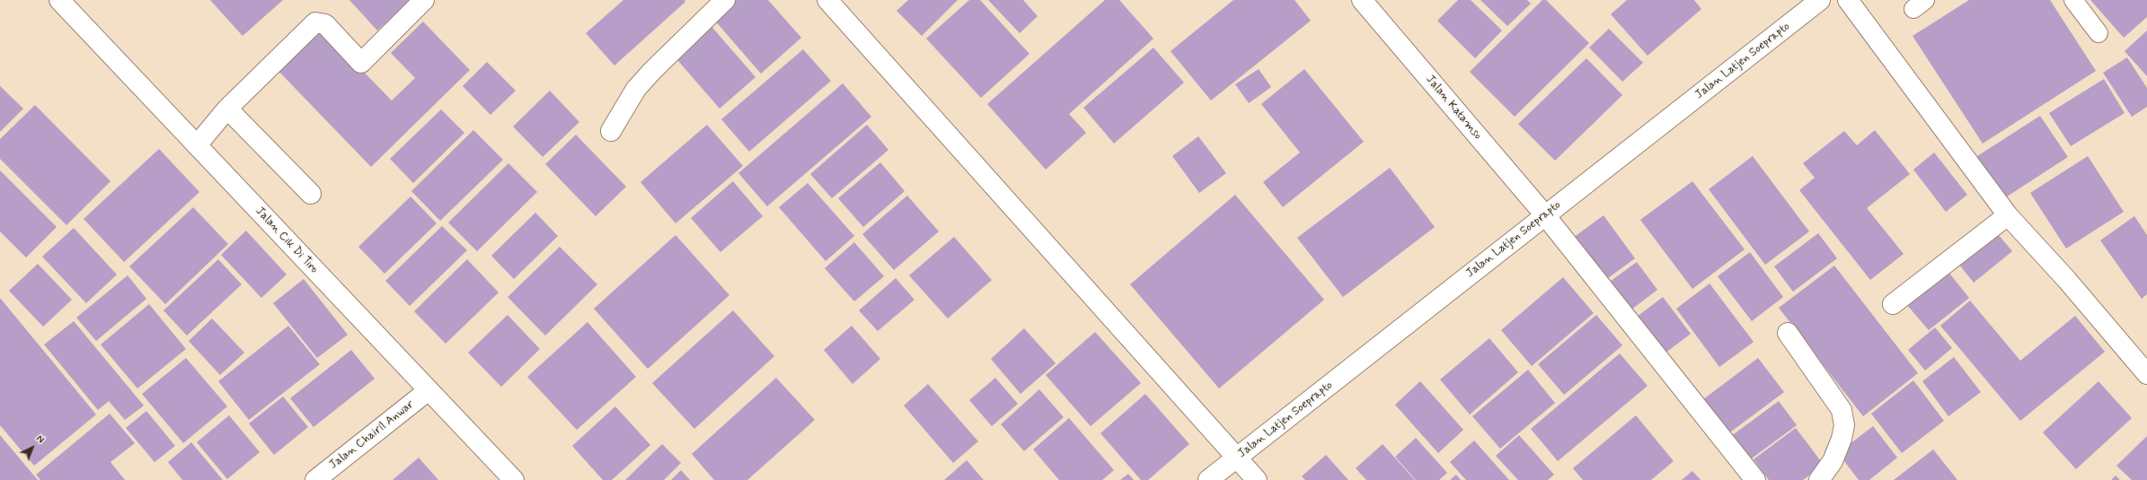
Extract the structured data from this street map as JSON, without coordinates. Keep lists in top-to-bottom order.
{
  "streets": {
    "street": [
      "Jalan Latjen Soeprapto",
      "Jalan Katamso",
      "Jalan Cik Di Tiro",
      "Jalan Chairil Anwar"
    ]
  },
  "crossings": [
    ["Jalan Latjen Soeprapto", "Jalan Katamso"],
    ["Jalan Cik Di Tiro", "Jalan Chairil Anwar"]
  ],
  "north": "top right"
}
